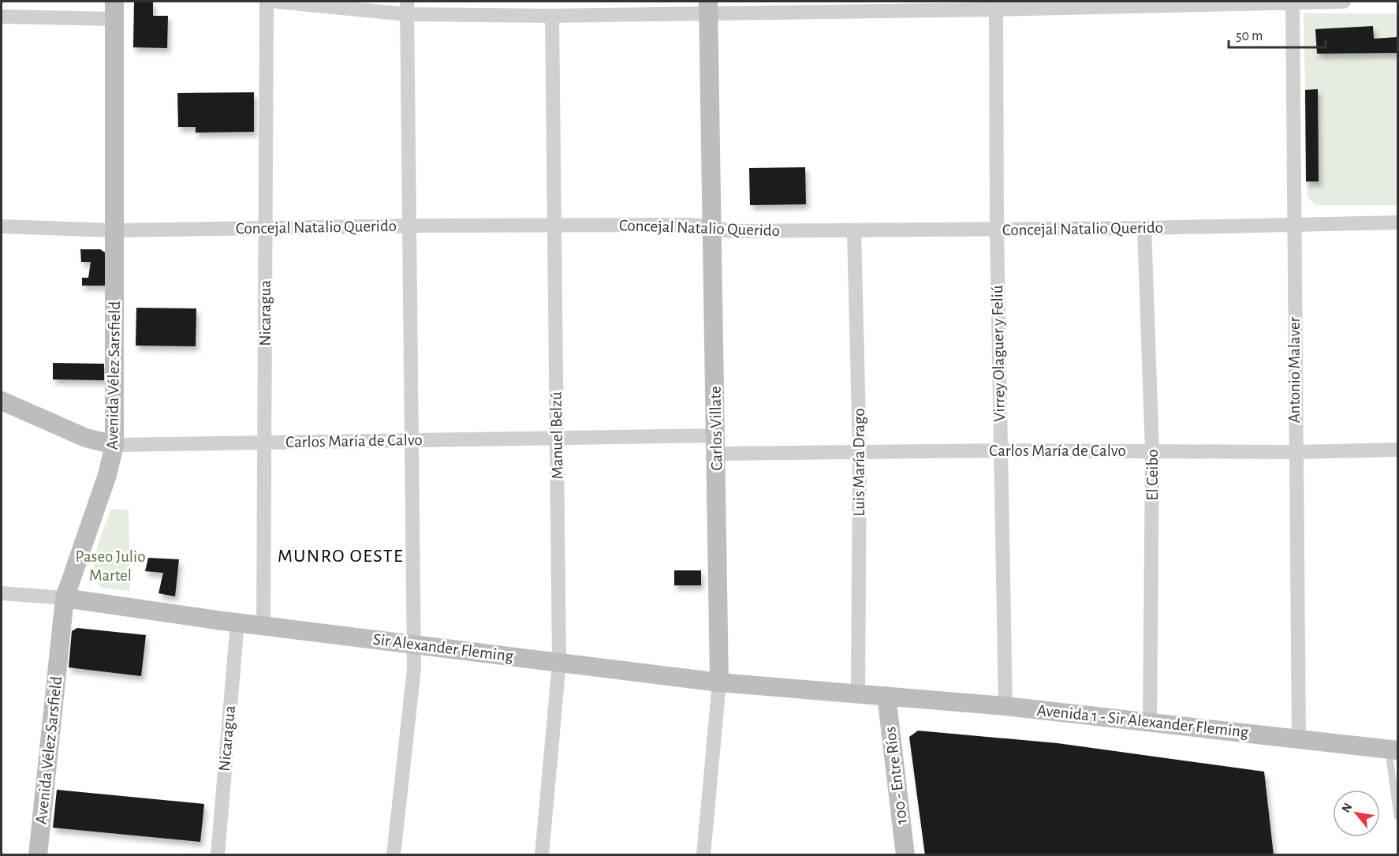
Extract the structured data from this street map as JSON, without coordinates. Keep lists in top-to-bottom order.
{
  "streets": {
    "main road": [
      "Avenida Vélez Sarsfield",
      "Carlos Villate",
      "Carlos María de Calvo",
      "Sir Alexander Fleming",
      "Avenida 1 - Sir Alexander Fleming",
      "100 - Entre Ríos"
    ],
    "street": [
      "Concejal Natalio Querido",
      "Nicaragua",
      "Virrey Olaguer y Feliú",
      "Antonio Malaver",
      "Manuel Belzú",
      "Luis María Drago",
      "El Ceibo"
    ]
  },
  "crossings": [
    ["Concejal Natalio Querido", "Nicaragua"],
    ["Concejal Natalio Querido", "Virrey Olaguer y Feliú"],
    ["Concejal Natalio Querido", "Antonio Malaver"],
    ["Concejal Natalio Querido", "Avenida Vélez Sarsfield"],
    ["Concejal Natalio Querido", "Carlos Villate"],
    ["Concejal Natalio Querido", "Manuel Belzú"],
    ["Concejal Natalio Querido", "Luis María Drago"],
    ["Concejal Natalio Querido", "El Ceibo"],
    ["Nicaragua", "Carlos María de Calvo"],
    ["Nicaragua", "Sir Alexander Fleming"],
    ["Virrey Olaguer y Feliú", "Carlos María de Calvo"],
    ["Virrey Olaguer y Feliú", "Avenida 1 - Sir Alexander Fleming"],
    ["Antonio Malaver", "Carlos María de Calvo"],
    ["Antonio Malaver", "Avenida 1 - Sir Alexander Fleming"],
    ["Avenida Vélez Sarsfield", "Carlos María de Calvo"],
    ["Avenida Vélez Sarsfield", "Sir Alexander Fleming"],
    ["Carlos Villate", "Carlos María de Calvo"],
    ["Carlos Villate", "Sir Alexander Fleming"],
    ["Manuel Belzú", "Carlos María de Calvo"],
    ["Manuel Belzú", "Sir Alexander Fleming"],
    ["Carlos María de Calvo", "Luis María Drago"],
    ["Carlos María de Calvo", "El Ceibo"],
    ["Luis María Drago", "Sir Alexander Fleming"],
    ["El Ceibo", "Avenida 1 - Sir Alexander Fleming"],
    ["Sir Alexander Fleming", "Avenida 1 - Sir Alexander Fleming"],
    ["Sir Alexander Fleming", "100 - Entre Ríos"],
    ["Avenida 1 - Sir Alexander Fleming", "100 - Entre Ríos"]
  ],
  "districts": ["MUNRO OESTE"],
  "parks": ["Paseo Julio Martel"],
  "scale_bar": "50 m",
  "north": "top left"
}
